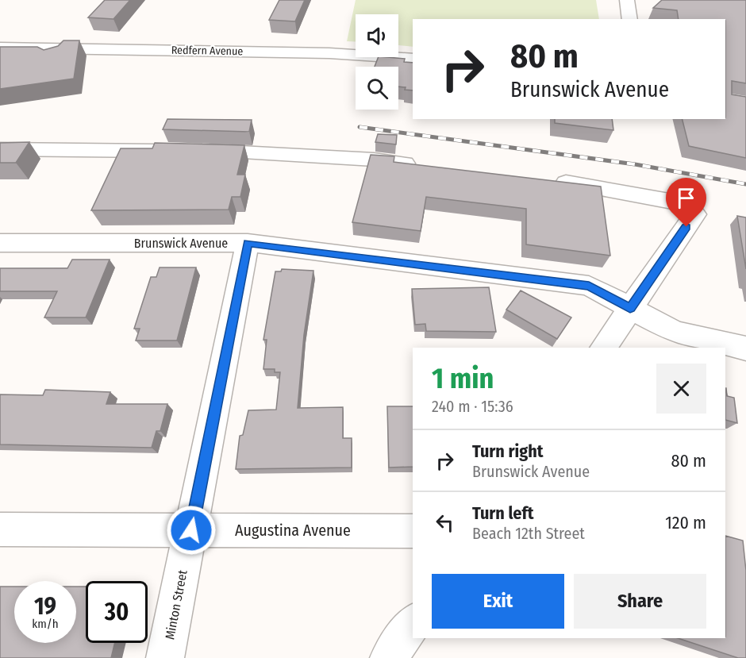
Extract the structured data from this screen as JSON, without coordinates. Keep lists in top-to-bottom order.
{
  "streets": {
    "street": [
      "Redfern Avenue",
      "Brunswick Avenue",
      "Augustina Avenue",
      "Minton Street"
    ]
  },
  "crossings": [
    ["Brunswick Avenue", "Minton Street"],
    ["Augustina Avenue", "Minton Street"]
  ],
  "page": {
    "turn": ["80 m", "Brunswick Avenue"],
    "heading": ["1 min", "240 m · 15:36"],
    "list": [
      {
        "name": "Turn right",
        "note": "Brunswick Avenue",
        "value": "80 m"
      },
      {
        "name": "Turn left",
        "note": "Beach 12th Street",
        "value": "120 m"
      }
    ],
    "buttons": ["Exit", "Share"],
    "speed": "19 km/h",
    "limit": "30"
  }
}
